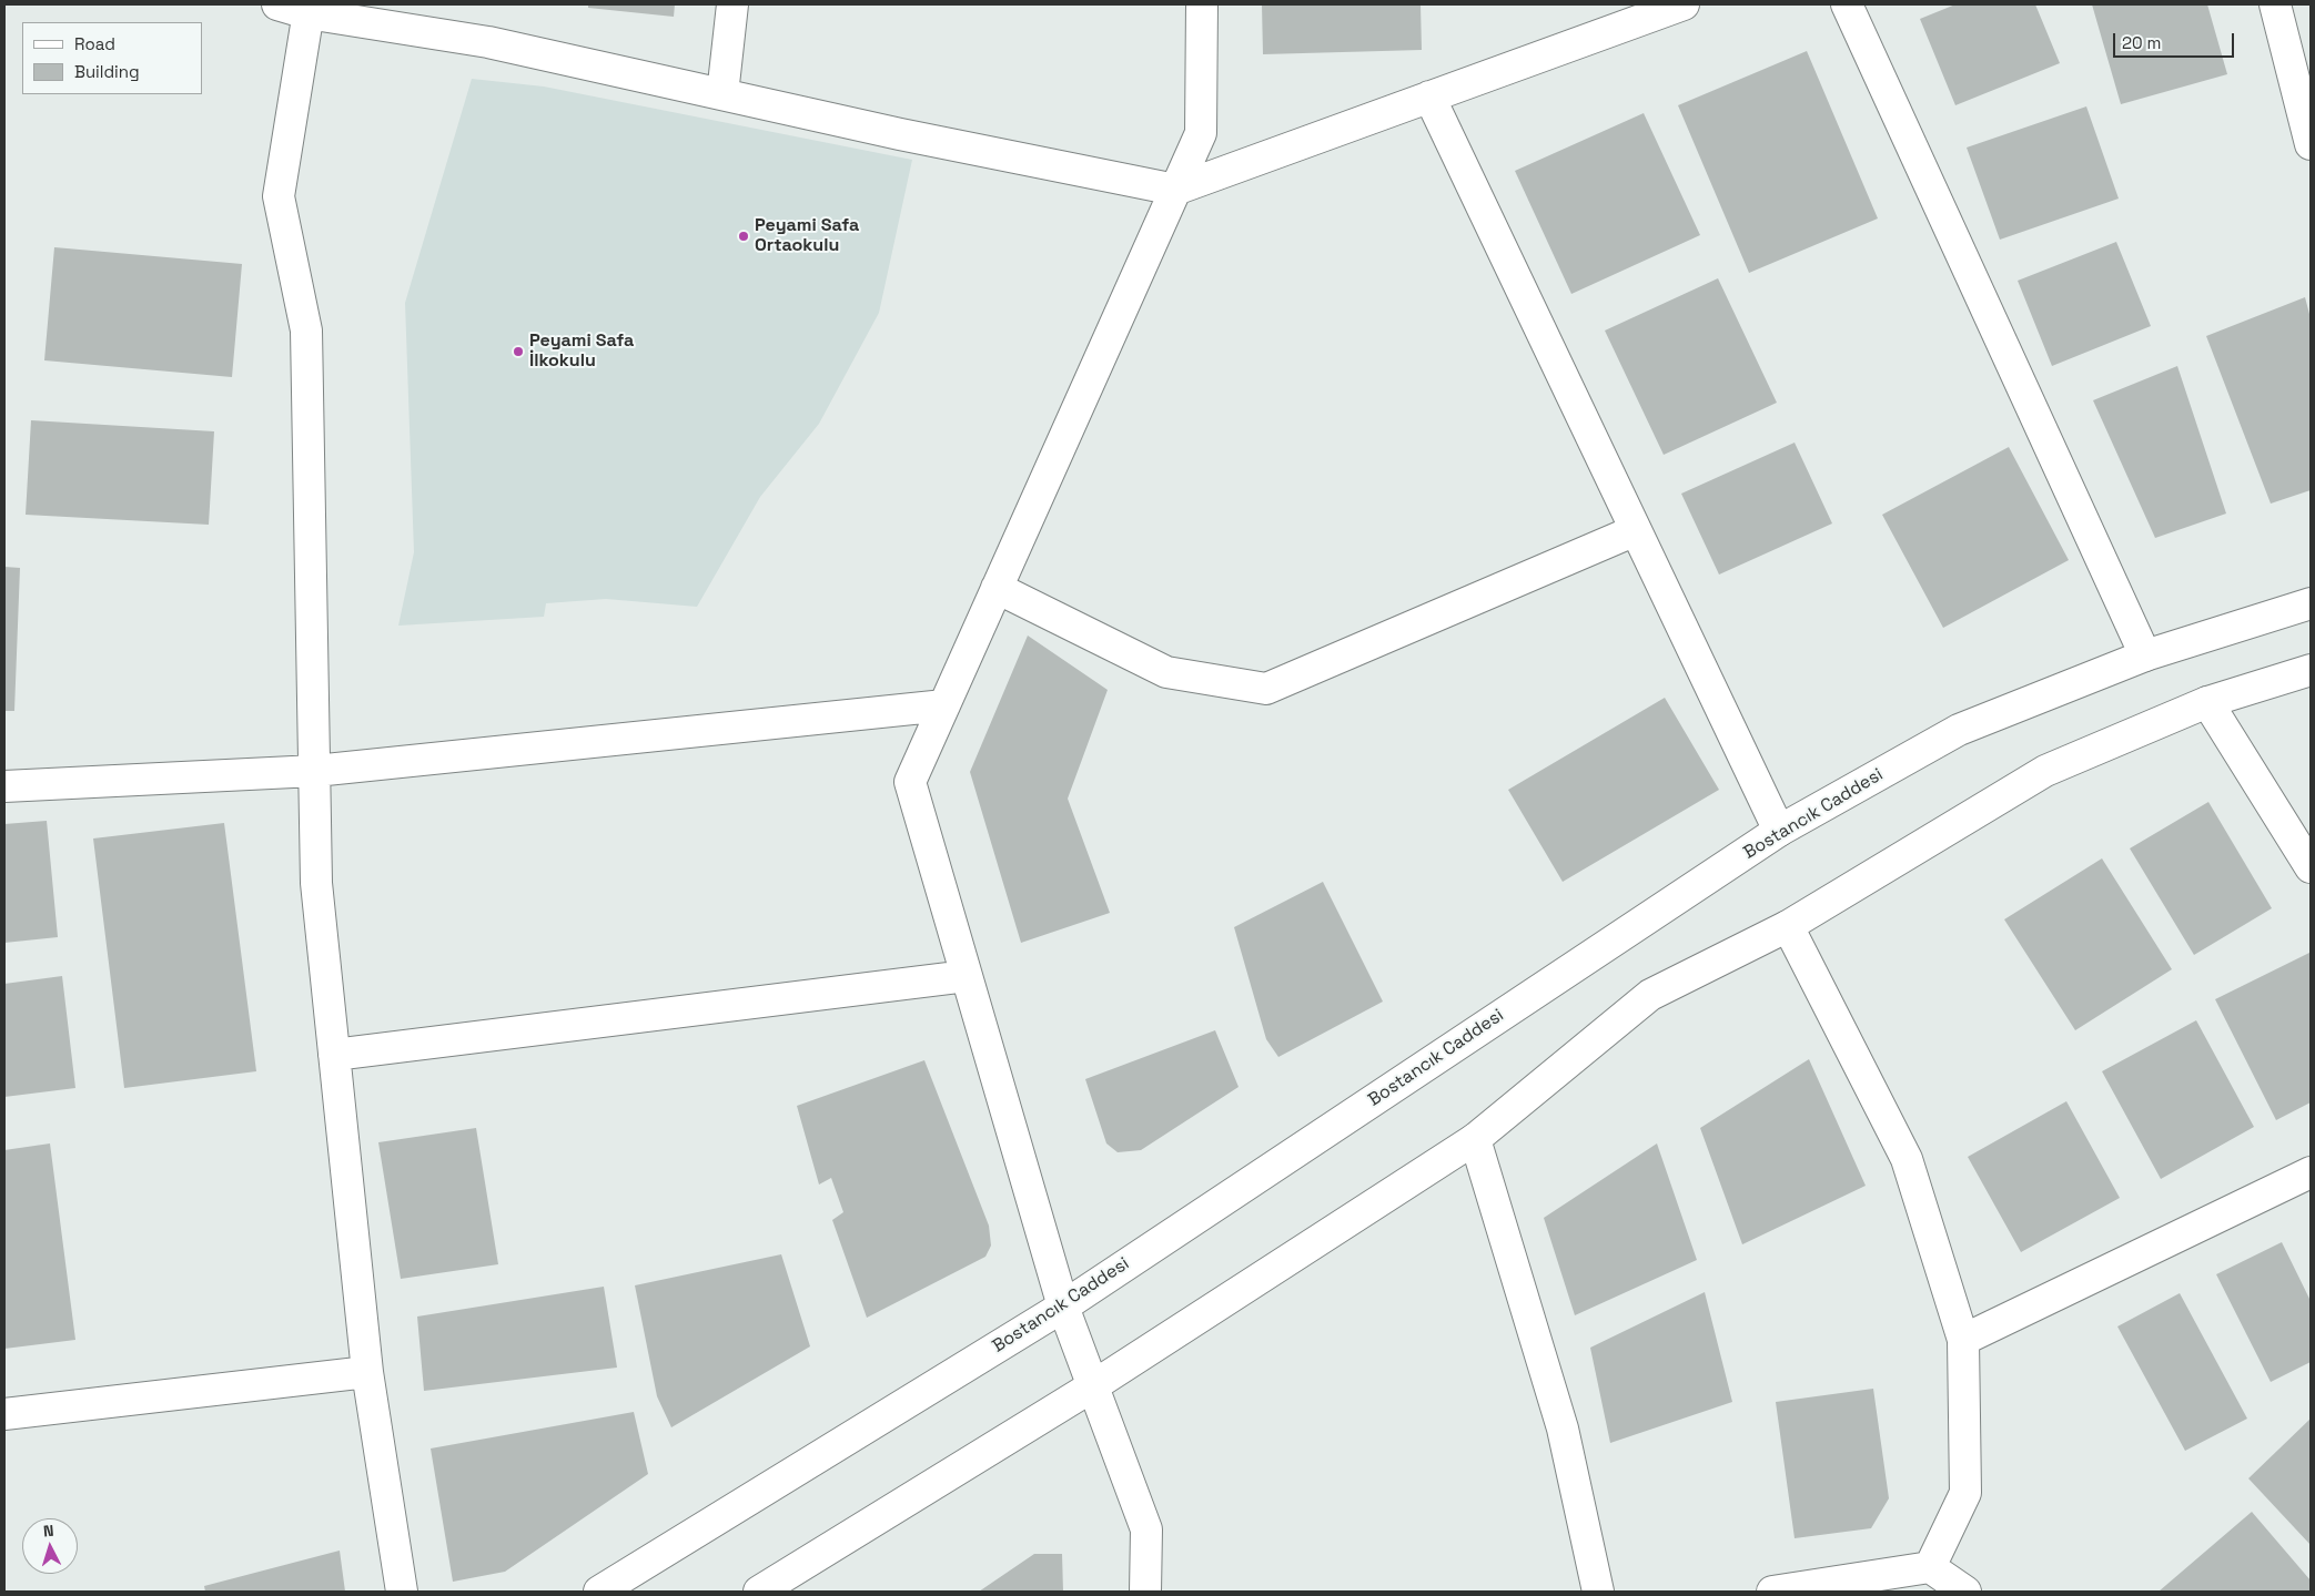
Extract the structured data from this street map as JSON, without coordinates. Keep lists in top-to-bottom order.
{
  "streets": {
    "street": ["Bostancık Caddesi"]
  },
  "places": ["Peyami Safa Ortaokulu", "Peyami Safa İlkokulu"],
  "legend": ["Road", "Building"],
  "scale_bar": "20 m",
  "north": "top"
}
